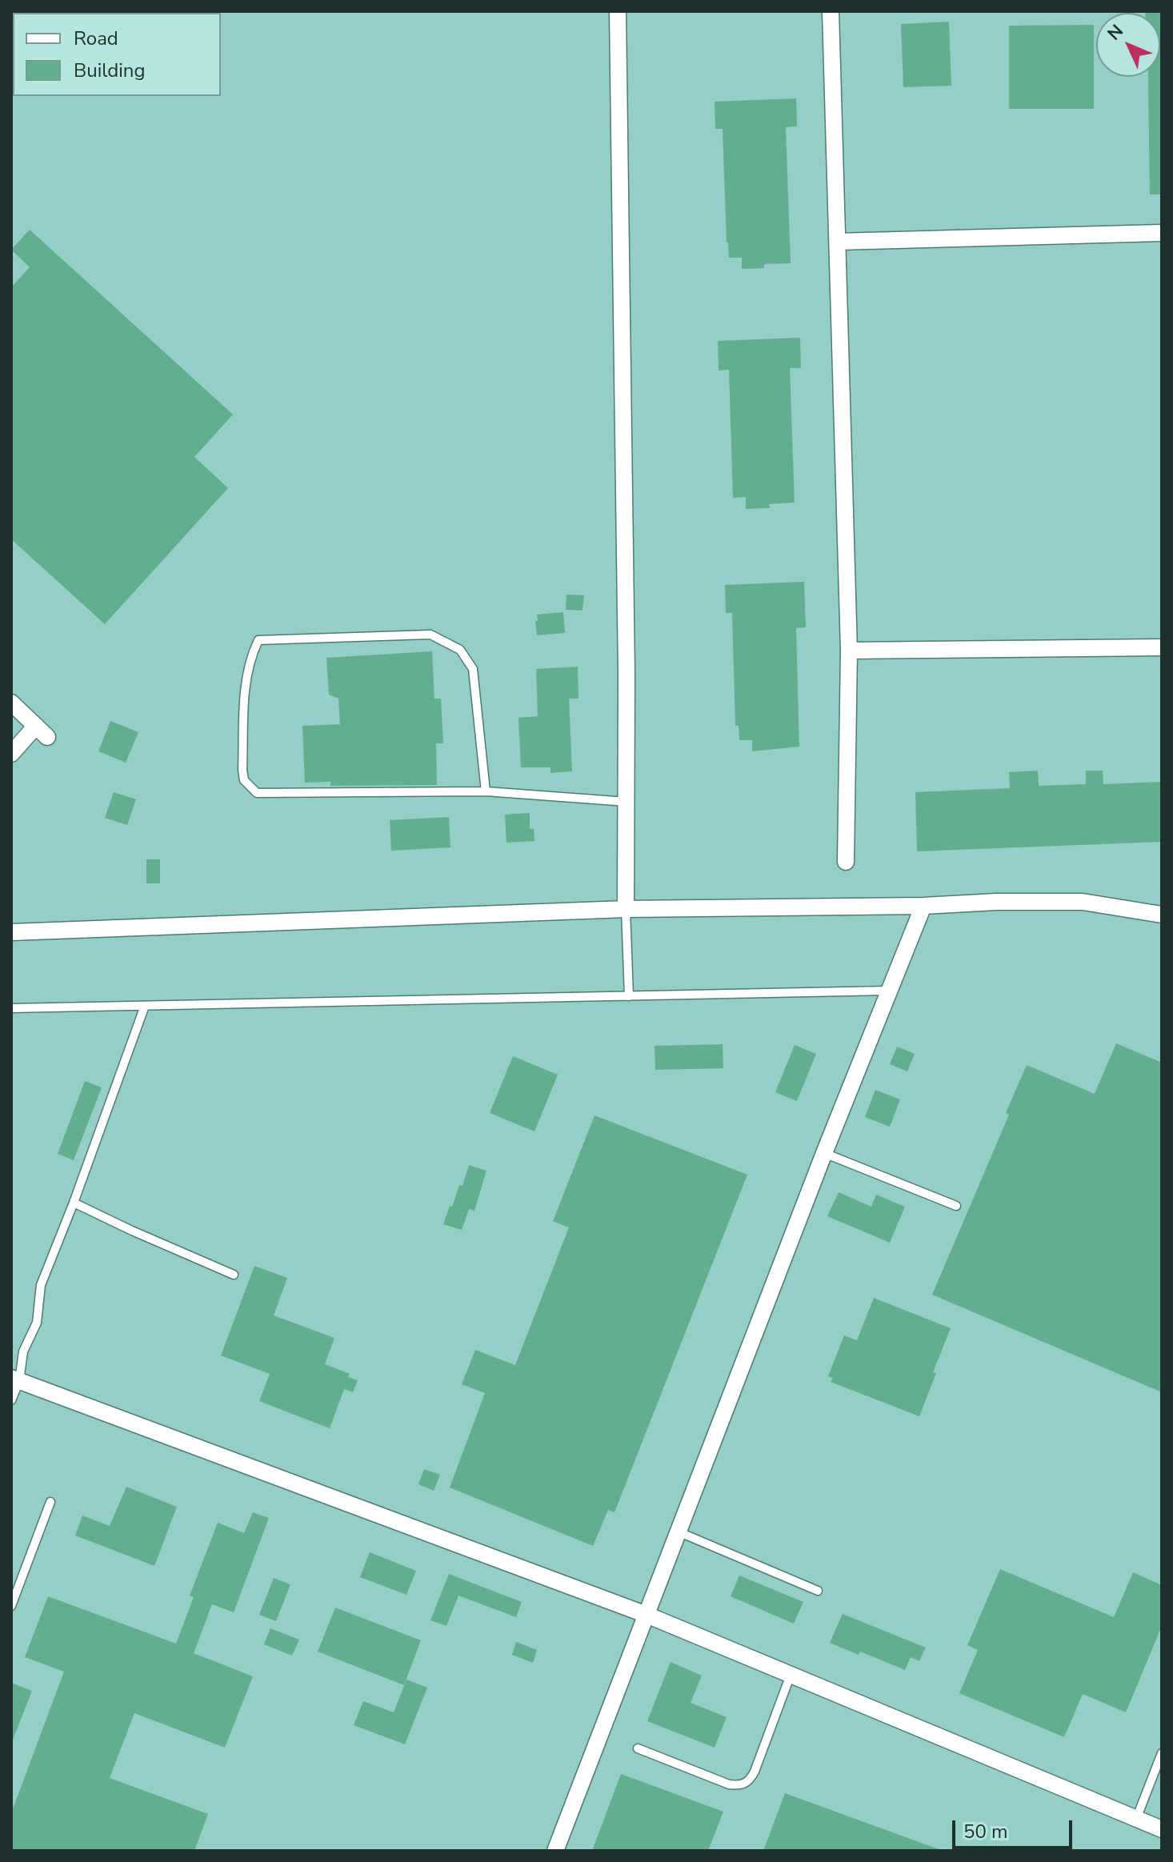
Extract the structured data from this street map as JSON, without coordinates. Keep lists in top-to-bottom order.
{
  "legend": ["Road", "Building"],
  "scale_bar": "50 m",
  "north": "top left"
}
